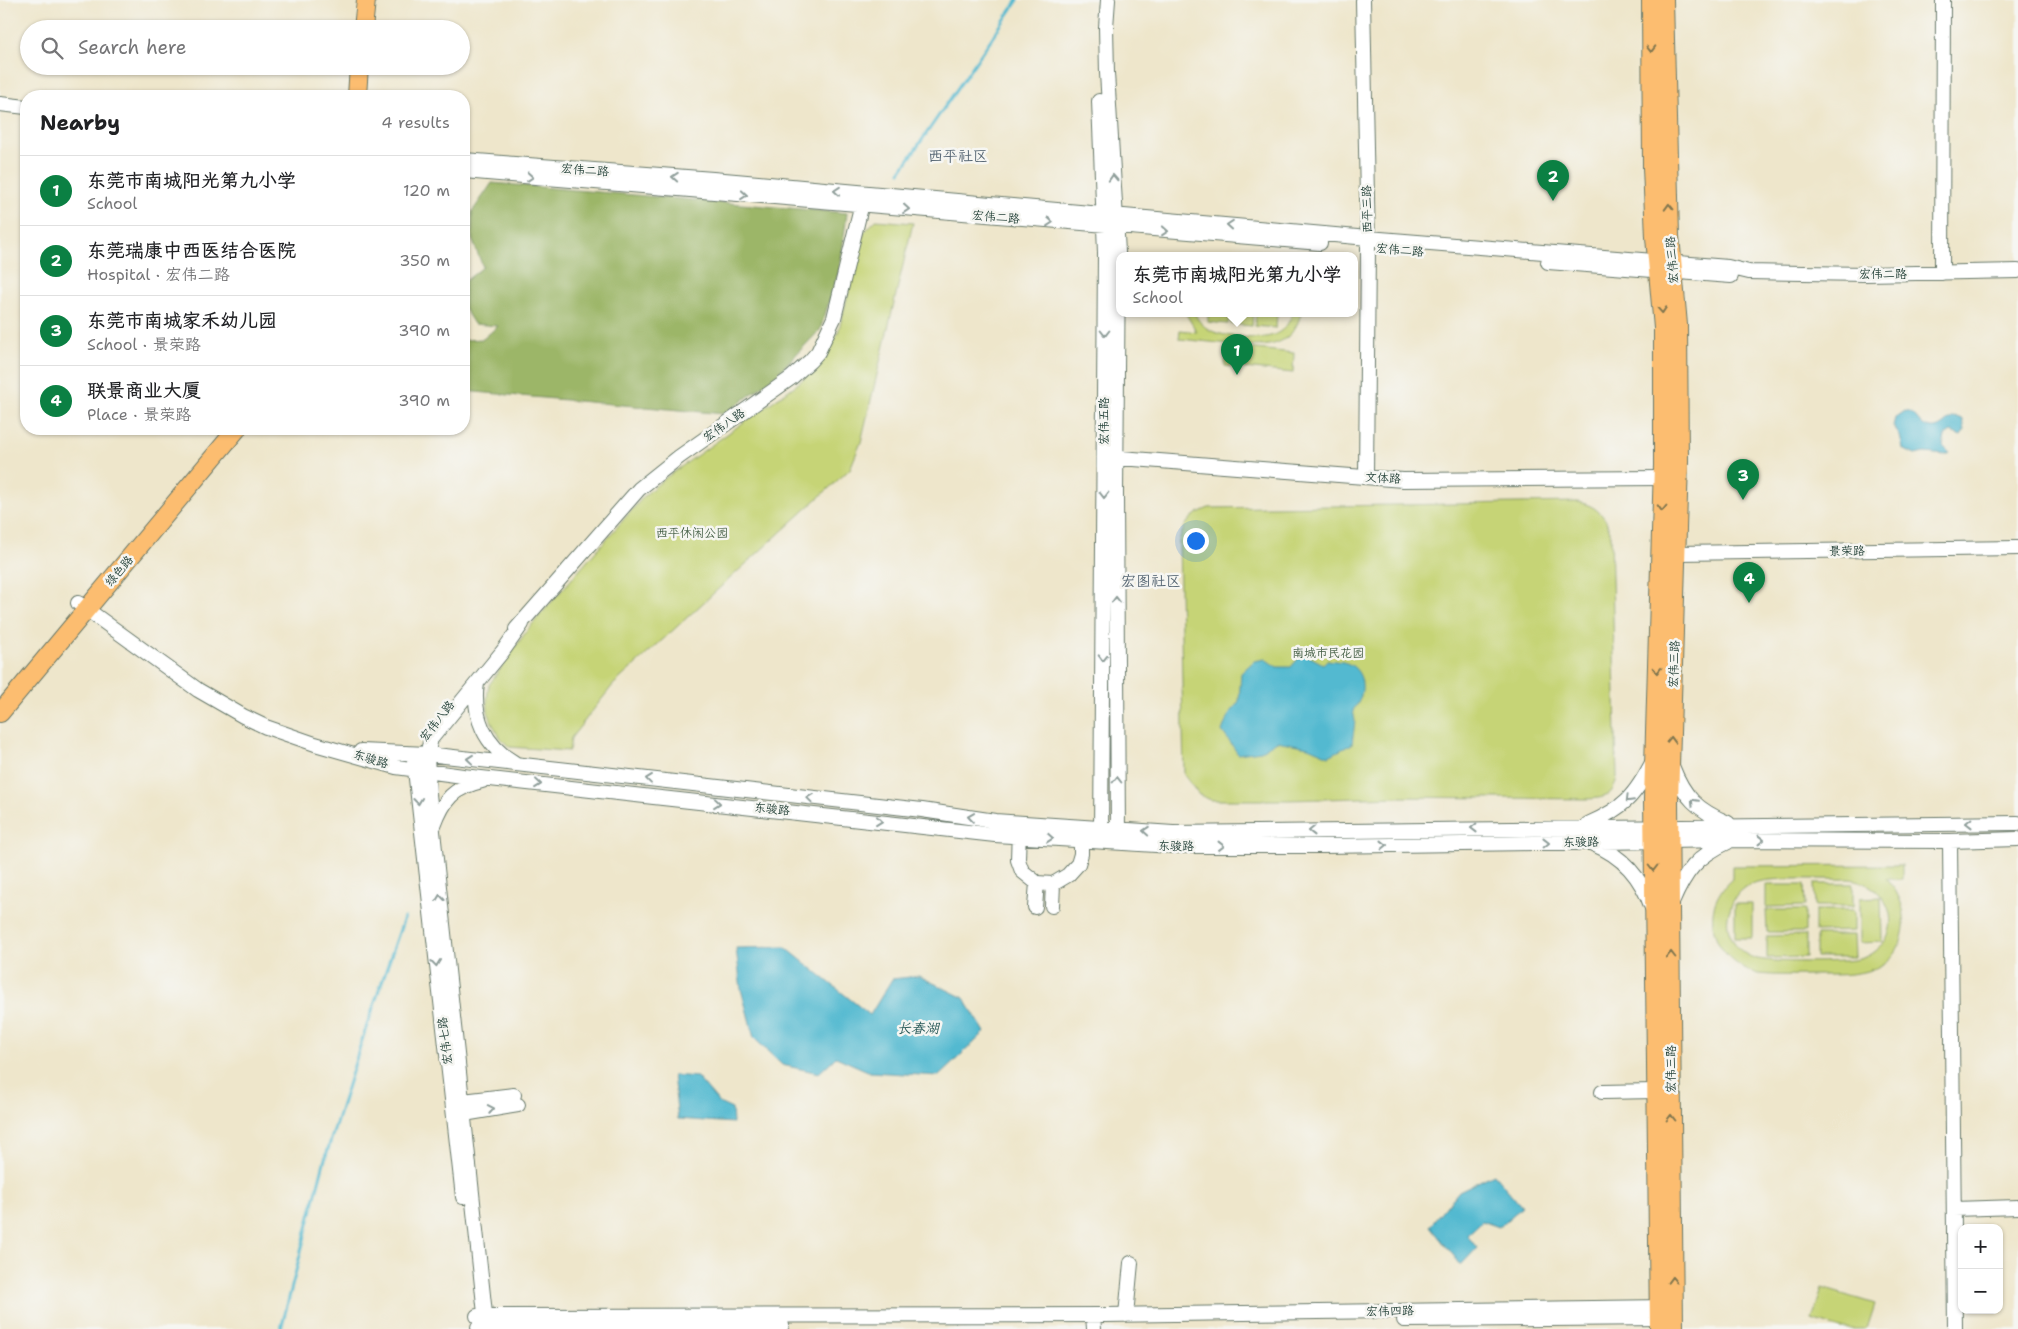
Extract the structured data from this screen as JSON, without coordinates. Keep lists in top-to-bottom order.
{
  "streets": {
    "main road": ["宏伟三路", "绿色路"],
    "street": [
      "宏伟二路",
      "西平三路",
      "宏伟五路",
      "宏伟八路",
      "文体路",
      "景荣路",
      "东骏路",
      "宏伟七路",
      "宏伟四路"
    ]
  },
  "crossings": [
    ["宏伟二路", "西平三路"],
    ["宏伟二路", "宏伟三路"],
    ["宏伟二路", "宏伟五路"],
    ["宏伟二路", "宏伟八路"],
    ["西平三路", "文体路"],
    ["宏伟三路", "文体路"],
    ["宏伟三路", "景荣路"],
    ["宏伟三路", "东骏路"],
    ["宏伟三路", "宏伟四路"],
    ["宏伟五路", "文体路"],
    ["宏伟五路", "东骏路"],
    ["宏伟八路", "东骏路"],
    ["宏伟八路", "宏伟七路"],
    ["绿色路", "东骏路"],
    ["东骏路", "宏伟七路"],
    ["宏伟七路", "宏伟四路"]
  ],
  "districts": ["西平社区", "宏图社区"],
  "water": ["长春湖"],
  "parks": ["西平休闲公园", "南城市民花园"],
  "page": {
    "search": "Search here",
    "heading": ["Nearby", "4 results"],
    "list": [
      {
        "mark": "1",
        "name": "东莞市南城阳光第九小学",
        "note": "School",
        "value": "120 m"
      },
      {
        "mark": "2",
        "name": "东莞瑞康中西医结合医院",
        "note": "Hospital · 宏伟二路",
        "value": "350 m"
      },
      {
        "mark": "3",
        "name": "东莞市南城家禾幼儿园",
        "note": "School · 景荣路",
        "value": "390 m"
      },
      {
        "mark": "4",
        "name": "联景商业大厦",
        "note": "Place · 景荣路",
        "value": "390 m"
      }
    ],
    "pins": [
      "2",
      "1",
      "3",
      "4"
    ],
    "popup": ["东莞市南城阳光第九小学", "School"],
    "map_buttons": ["+", "−"]
  }
}
